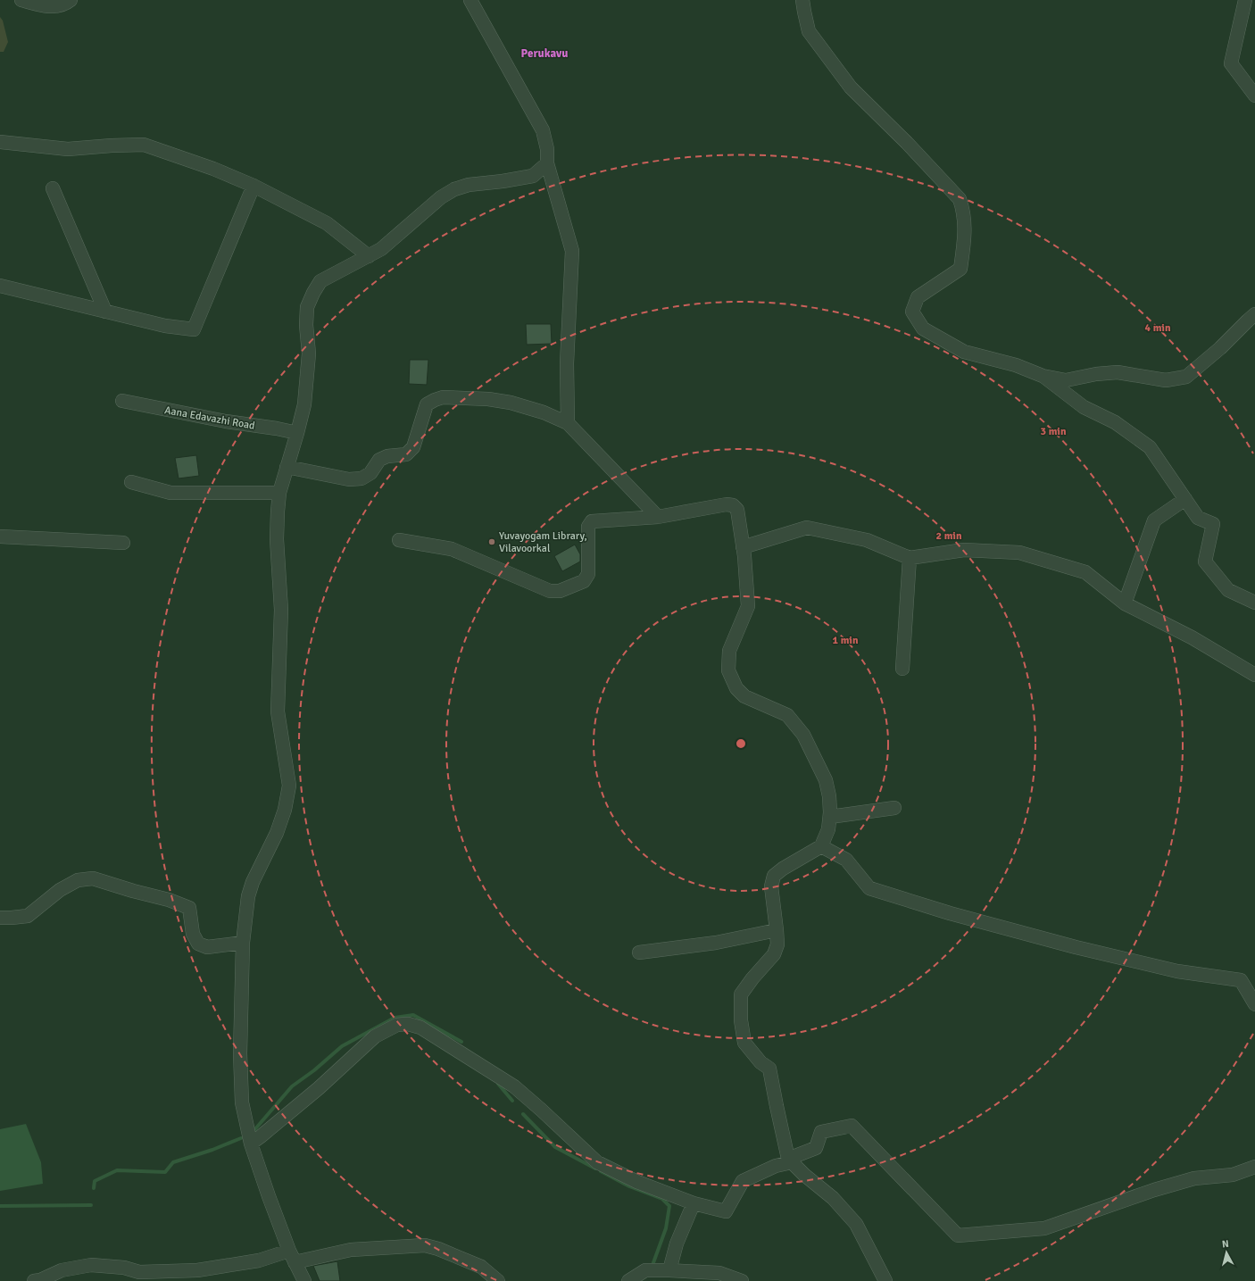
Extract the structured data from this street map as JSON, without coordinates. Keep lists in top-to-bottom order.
{
  "streets": {
    "street": ["Aana Edavazhi Road"]
  },
  "districts": ["Perukavu"],
  "places": ["Yuvayogam Library, Vilavoorkal"],
  "north": "top",
  "rings": [
    "4 min",
    "3 min",
    "2 min",
    "1 min"
  ]
}
